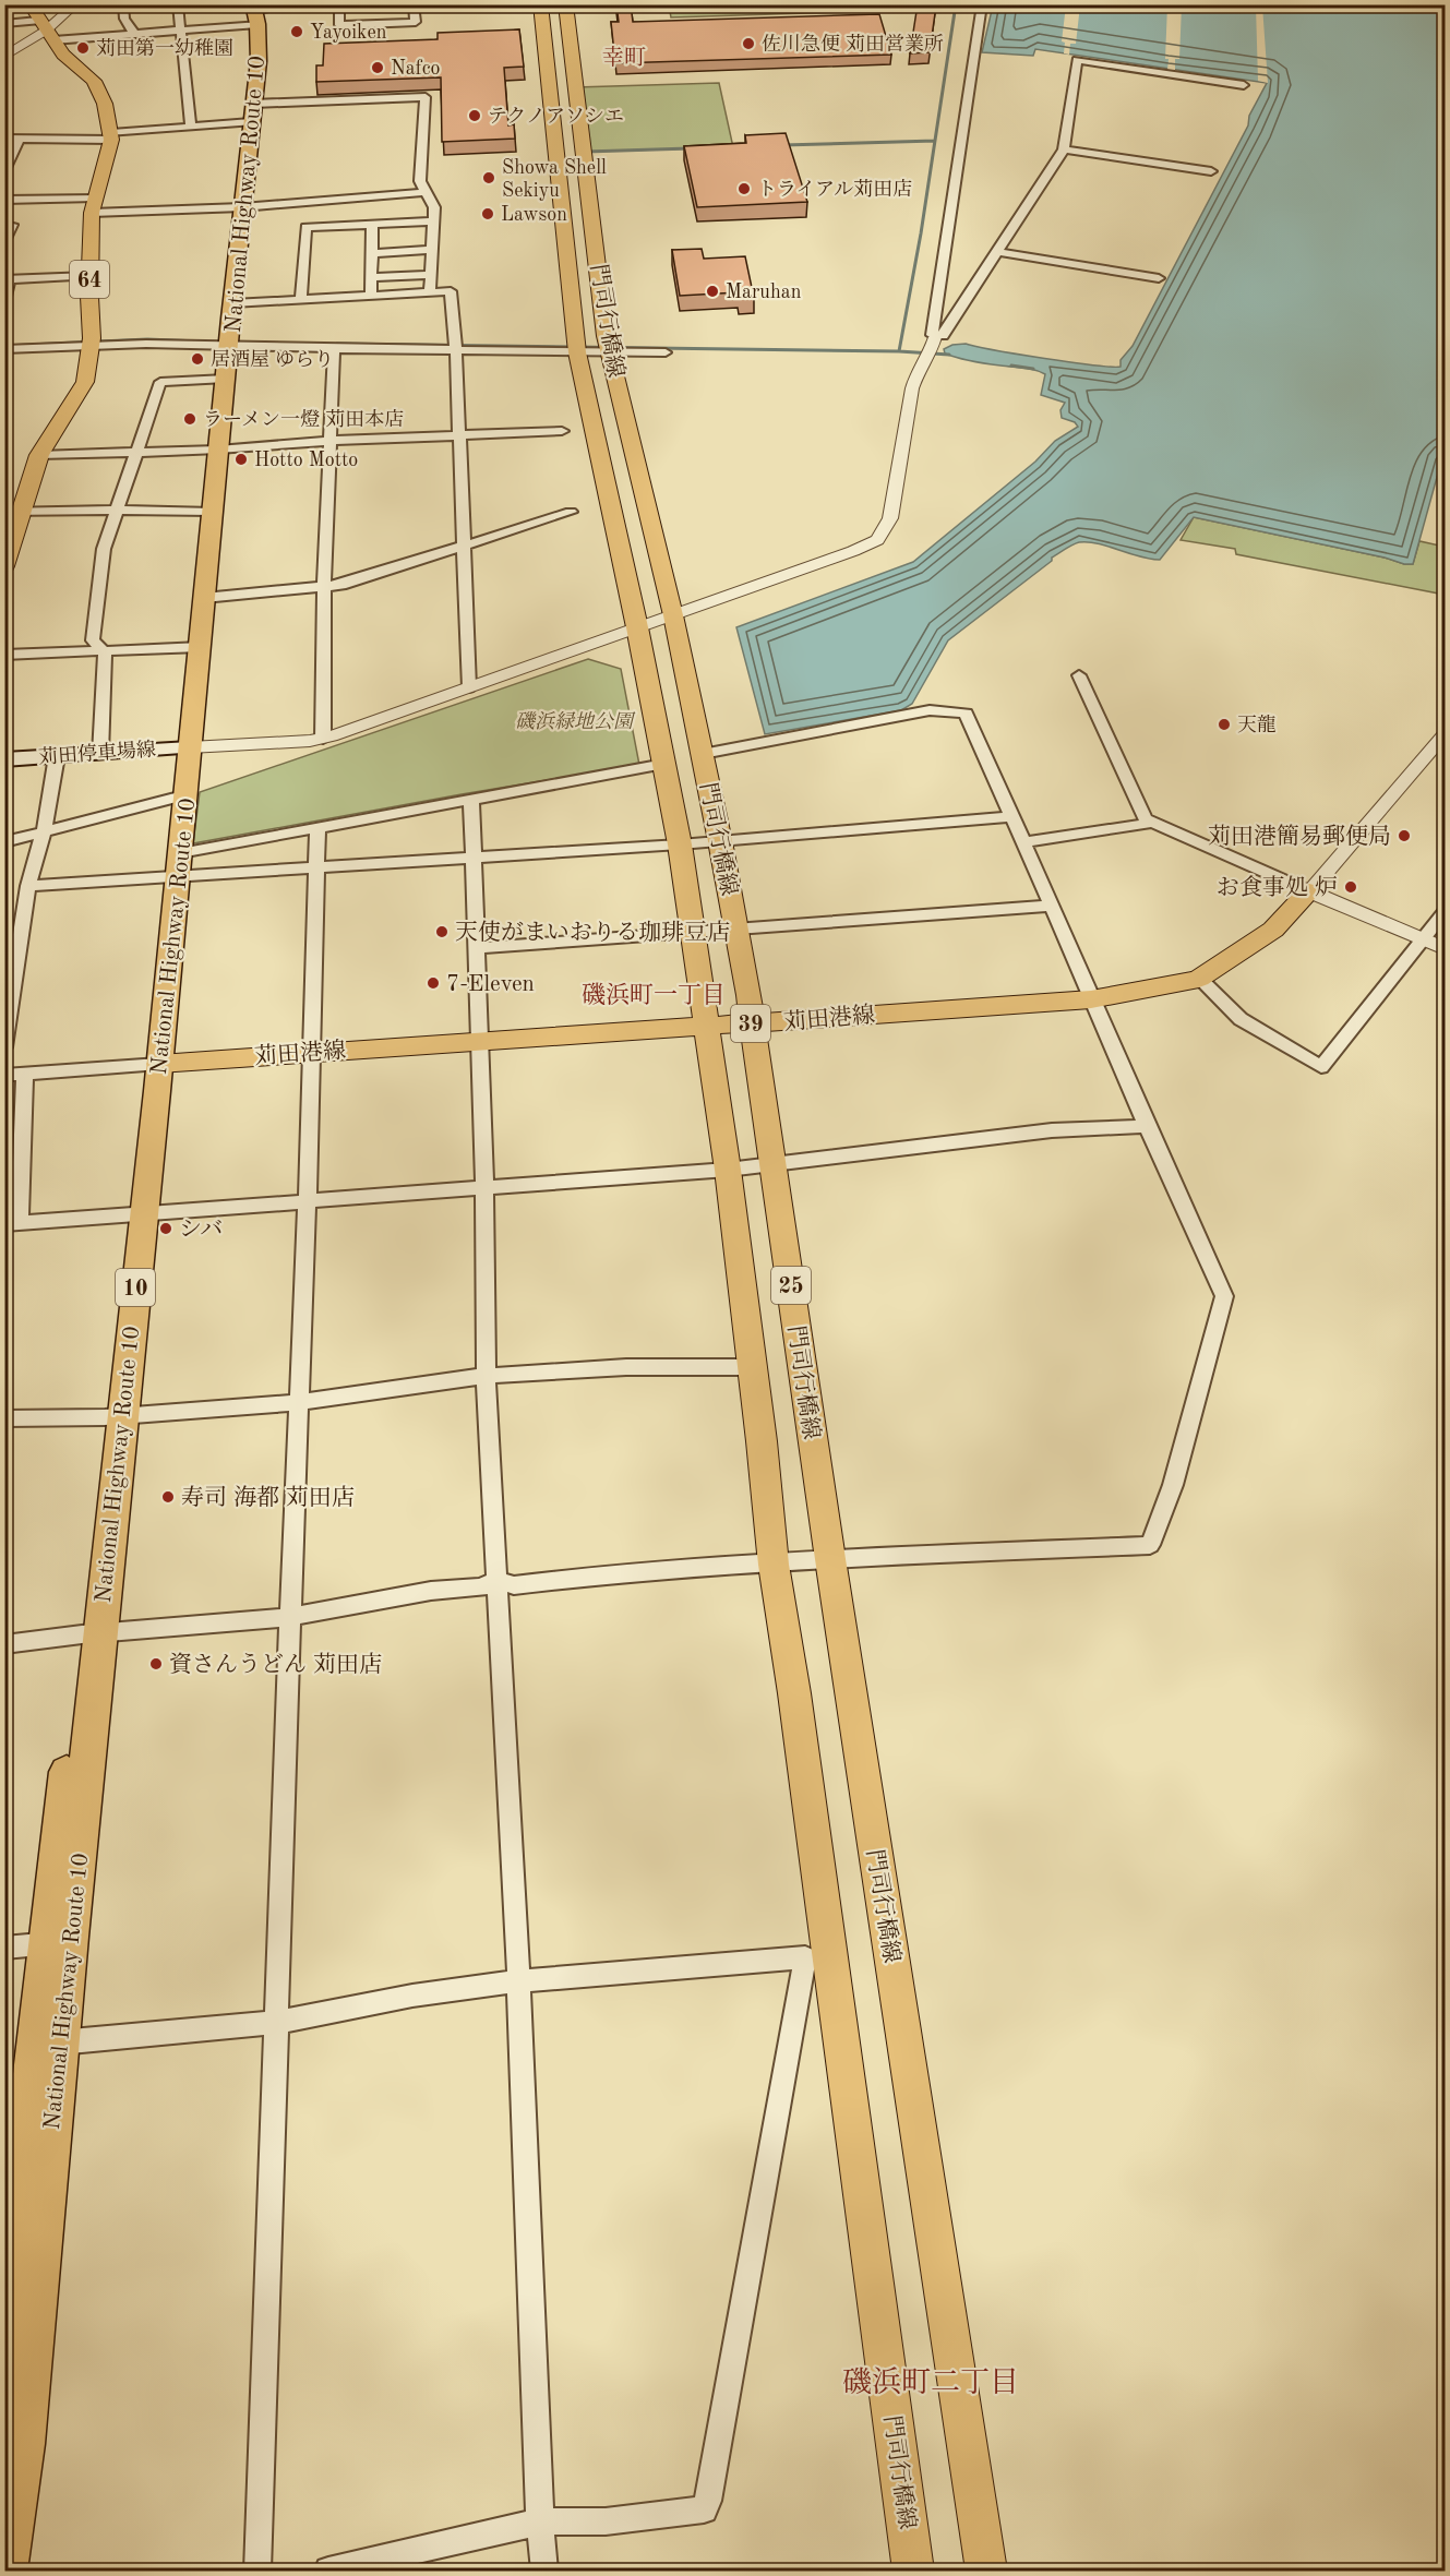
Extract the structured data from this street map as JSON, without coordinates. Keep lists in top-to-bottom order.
{
  "streets": {
    "highway": ["National Highway Route 10", "10"],
    "main road": [
      "64",
      "門司行橋線",
      "苅田停車場線",
      "苅田港線",
      "39",
      "25"
    ]
  },
  "crossings": [
    ["National Highway Route 10", "苅田停車場線"],
    ["National Highway Route 10", "苅田港線"],
    ["門司行橋線", "苅田港線"]
  ],
  "districts": ["幸町", "磯浜町一丁目", "磯浜町二丁目"],
  "parks": ["磯浜緑地公園"],
  "places": [
    "Yayoiken",
    "佐川急便 苅田営業所",
    "苅田第一幼稚園",
    "Nafco",
    "テクノアソシエ",
    "Showa Shell Sekiyu",
    "トライアル苅田店",
    "Lawson",
    "Maruhan",
    "居酒屋 ゆらり",
    "ラーメン一燈 苅田本店",
    "Hotto Motto",
    "天龍",
    "苅田港簡易郵便局",
    "お食事処 炉",
    "天使がまいおりる珈琲豆店",
    "7-Eleven",
    "シバ",
    "寿司 海都 苅田店",
    "資さんうどん 苅田店"
  ]
}
